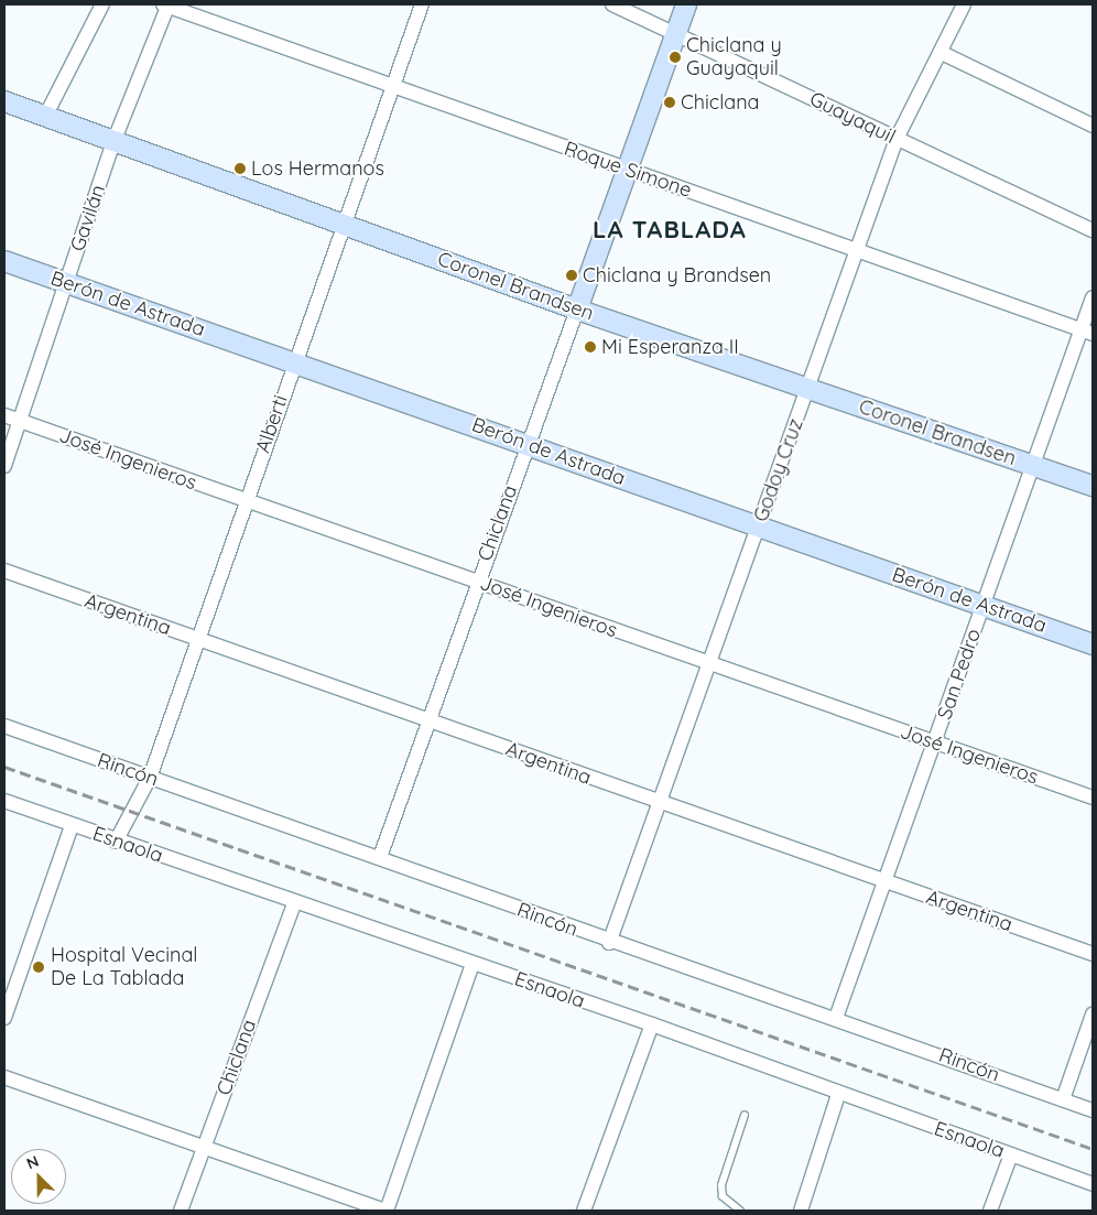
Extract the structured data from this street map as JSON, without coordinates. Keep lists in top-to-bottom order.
{
  "streets": {
    "street": [
      "Guayaquil",
      "Roque Simone",
      "Gavilán",
      "Coronel Brandsen",
      "Berón de Astrada",
      "Alberti",
      "José Ingenieros",
      "Godoy Cruz",
      "Chiclana",
      "Argentina",
      "San Pedro",
      "Rincón",
      "Esnaola"
    ]
  },
  "crossings": [
    ["Guayaquil", "Godoy Cruz"],
    ["Guayaquil", "Chiclana"],
    ["Roque Simone", "Gavilán"],
    ["Roque Simone", "Alberti"],
    ["Roque Simone", "Godoy Cruz"],
    ["Roque Simone", "Chiclana"],
    ["Roque Simone", "San Pedro"],
    ["Gavilán", "Coronel Brandsen"],
    ["Gavilán", "Berón de Astrada"],
    ["Gavilán", "José Ingenieros"],
    ["Coronel Brandsen", "Alberti"],
    ["Coronel Brandsen", "Godoy Cruz"],
    ["Coronel Brandsen", "Chiclana"],
    ["Coronel Brandsen", "San Pedro"],
    ["Berón de Astrada", "Alberti"],
    ["Berón de Astrada", "Godoy Cruz"],
    ["Berón de Astrada", "Chiclana"],
    ["Berón de Astrada", "San Pedro"],
    ["Alberti", "José Ingenieros"],
    ["Alberti", "Argentina"],
    ["Alberti", "Rincón"],
    ["Alberti", "Esnaola"],
    ["José Ingenieros", "Godoy Cruz"],
    ["José Ingenieros", "Chiclana"],
    ["José Ingenieros", "San Pedro"],
    ["Godoy Cruz", "Argentina"],
    ["Godoy Cruz", "Rincón"],
    ["Chiclana", "Argentina"],
    ["Chiclana", "Rincón"],
    ["Chiclana", "Esnaola"],
    ["Argentina", "San Pedro"],
    ["San Pedro", "Rincón"]
  ],
  "districts": ["LA TABLADA"],
  "places": [
    "Chiclana y Guayaquil",
    "Chiclana",
    "Los Hermanos",
    "Chiclana y Brandsen",
    "Mi Esperanza II",
    "Hospital Vecinal De La Tablada"
  ],
  "north": "top left"
}
